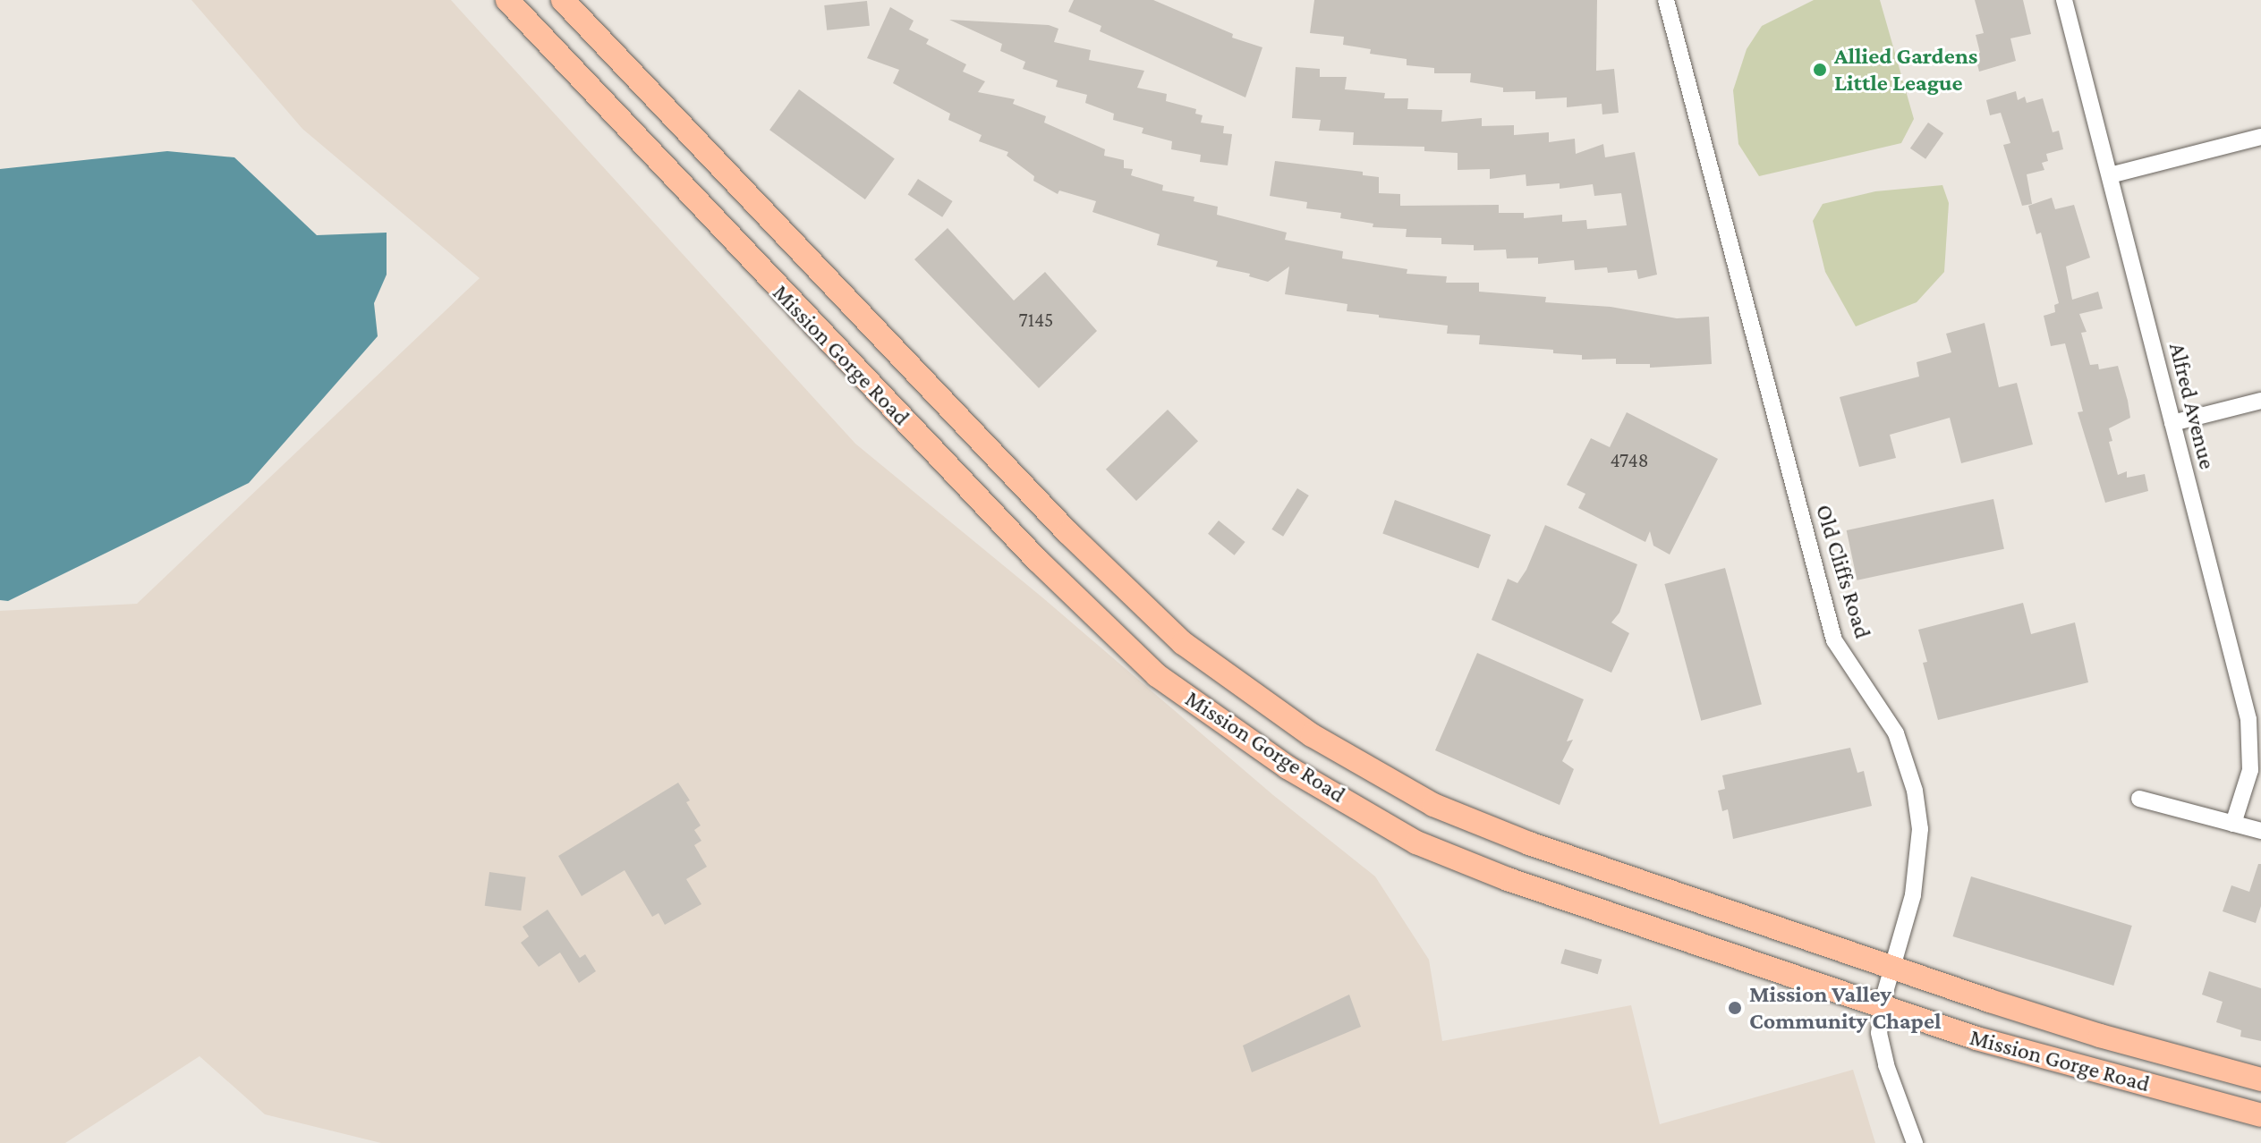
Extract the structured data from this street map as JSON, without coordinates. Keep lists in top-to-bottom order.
{
  "streets": {
    "main road": ["Mission Gorge Road"],
    "street": ["Alfred Avenue", "Old Cliffs Road"]
  },
  "crossings": [
    ["Mission Gorge Road", "Old Cliffs Road"]
  ],
  "places": ["Allied Gardens Little League", "Mission Valley Community Chapel"],
  "house_numbers": ["7145", "4748"]
}
